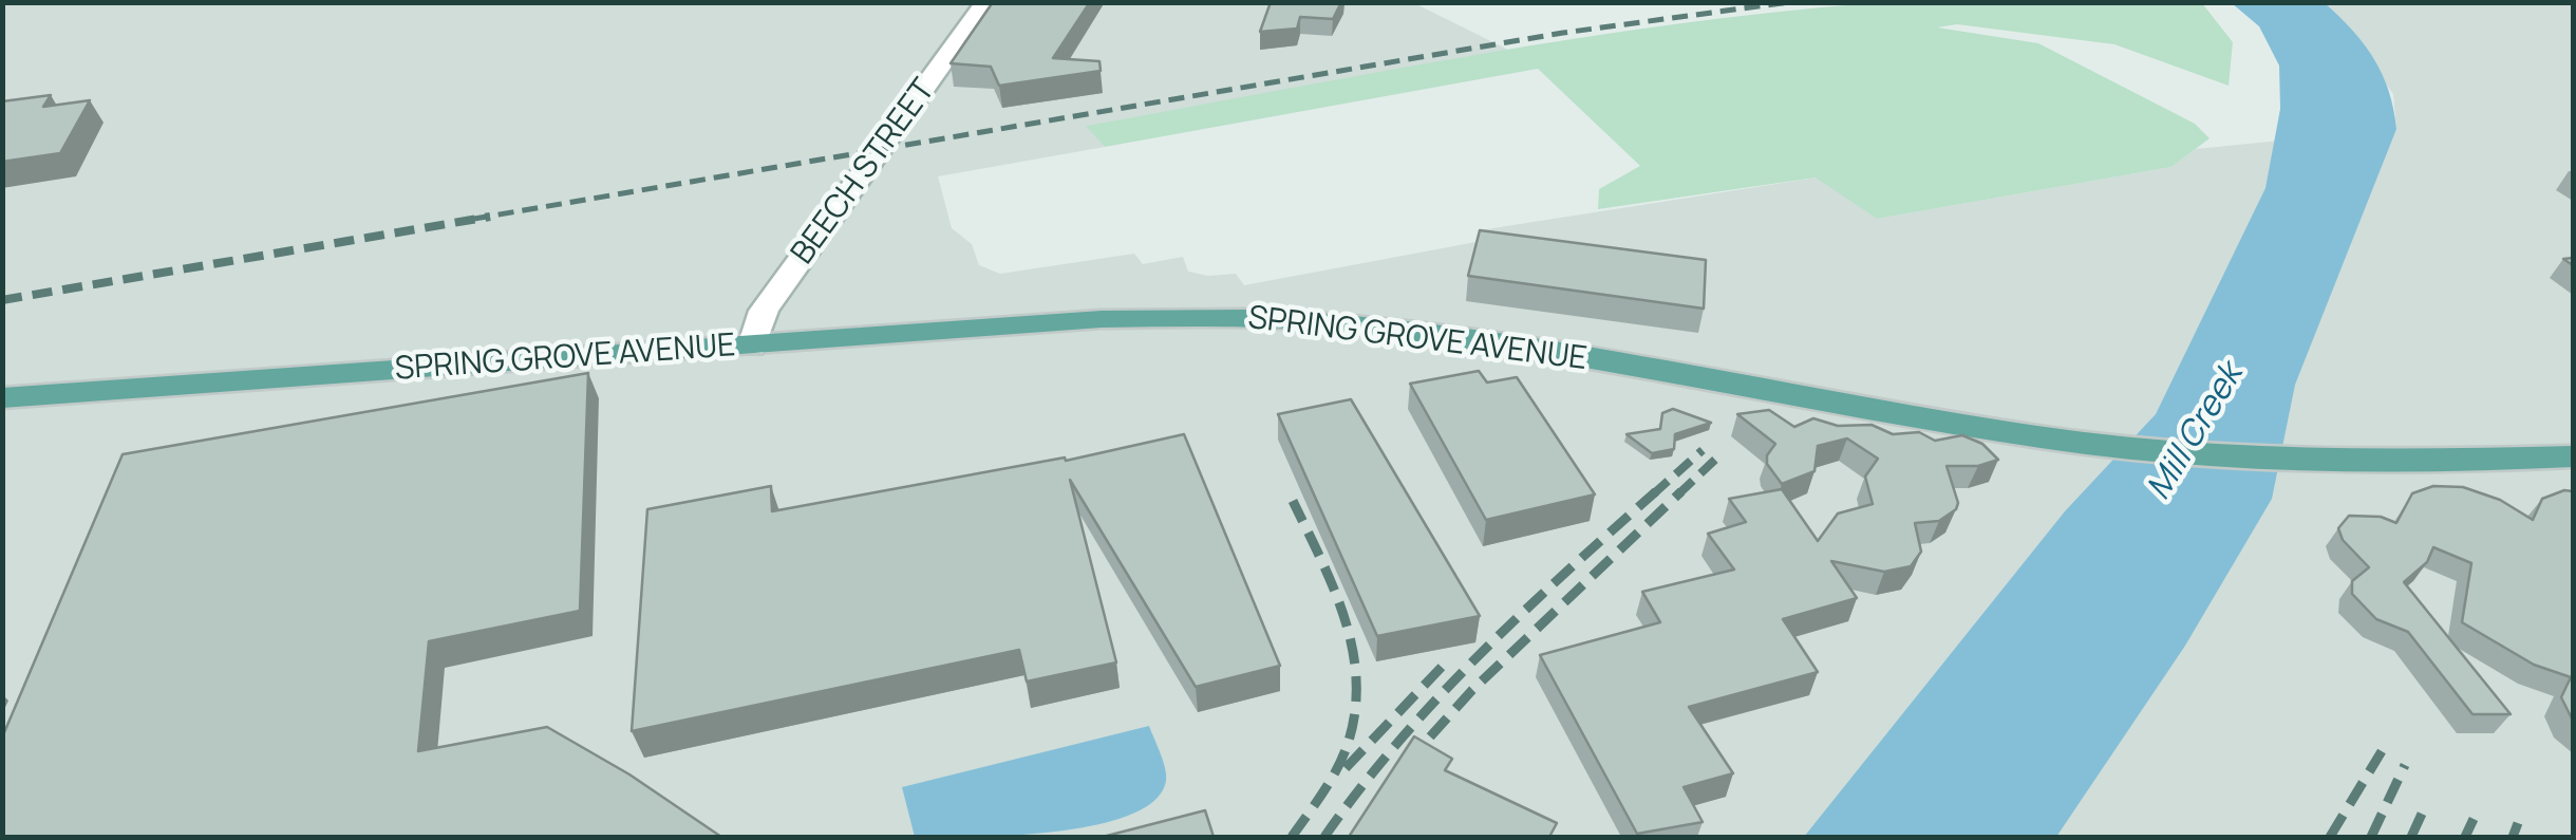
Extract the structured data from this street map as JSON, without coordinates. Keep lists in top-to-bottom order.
{
  "streets": {
    "main road": ["SPRING GROVE AVENUE"],
    "street": ["BEECH STREET"]
  },
  "crossings": [
    ["BEECH STREET", "SPRING GROVE AVENUE"]
  ],
  "water": ["Mill Creek"]
}
